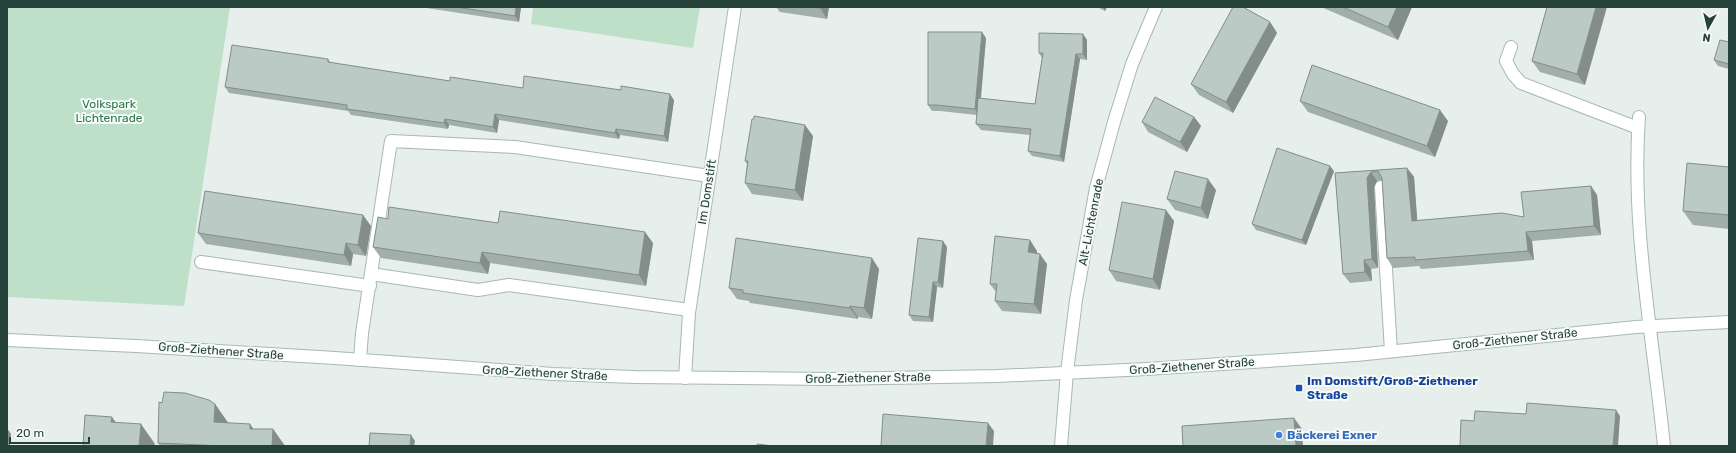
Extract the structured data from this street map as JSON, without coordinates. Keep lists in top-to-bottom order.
{
  "streets": {
    "street": ["Im Domstift", "Alt-Lichtenrade", "Groß-Ziethener Straße"]
  },
  "crossings": [
    ["Im Domstift", "Groß-Ziethener Straße"],
    ["Alt-Lichtenrade", "Groß-Ziethener Straße"]
  ],
  "parks": ["Volkspark Lichtenrade"],
  "places": {
    "transit": ["Im Domstift/Groß-Ziethener Straße"],
    "other": ["Bäckerei Exner"]
  },
  "scale_bar": "20 m",
  "north": "bottom"
}
